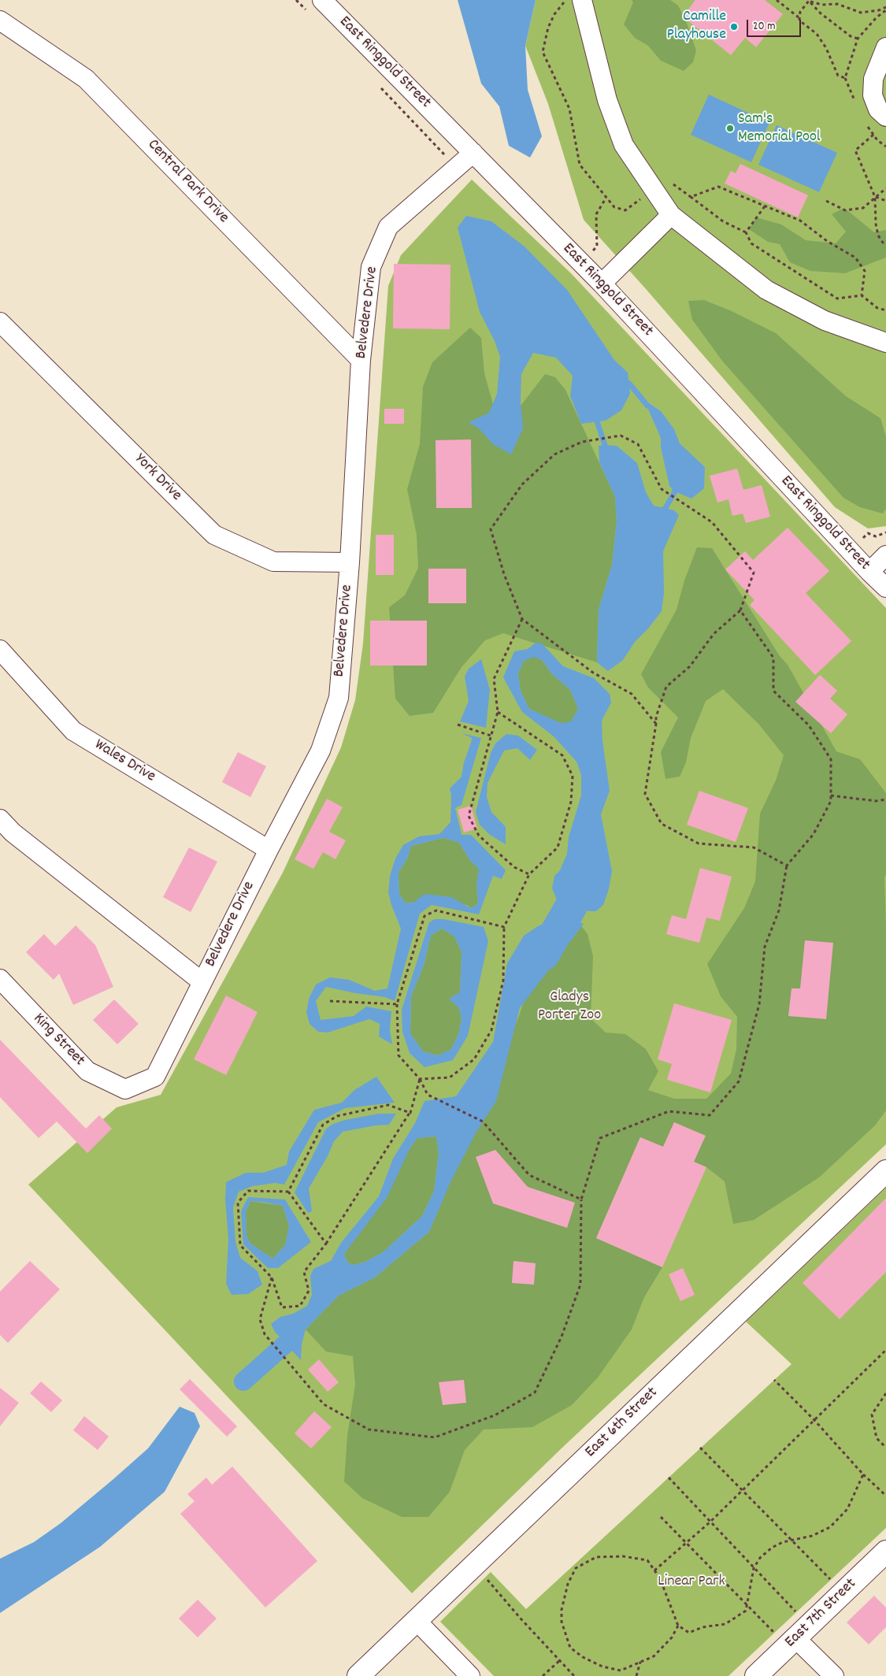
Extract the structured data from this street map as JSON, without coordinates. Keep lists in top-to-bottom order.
{
  "streets": {
    "main road": ["East 6th Street", "East 7th Street"],
    "street": [
      "East Ringgold Street",
      "Central Park Drive",
      "Belvedere Drive",
      "York Drive",
      "Wales Drive",
      "King Street"
    ]
  },
  "crossings": [
    ["East Ringgold Street", "Belvedere Drive"],
    ["Central Park Drive", "Belvedere Drive"],
    ["Belvedere Drive", "York Drive"],
    ["Belvedere Drive", "Wales Drive"],
    ["Belvedere Drive", "King Street"]
  ],
  "parks": ["Gladys Porter Zoo", "Linear Park"],
  "places": ["Camille Playhouse", "Sam's Memorial Pool"],
  "scale_bar": "20 m"
}
